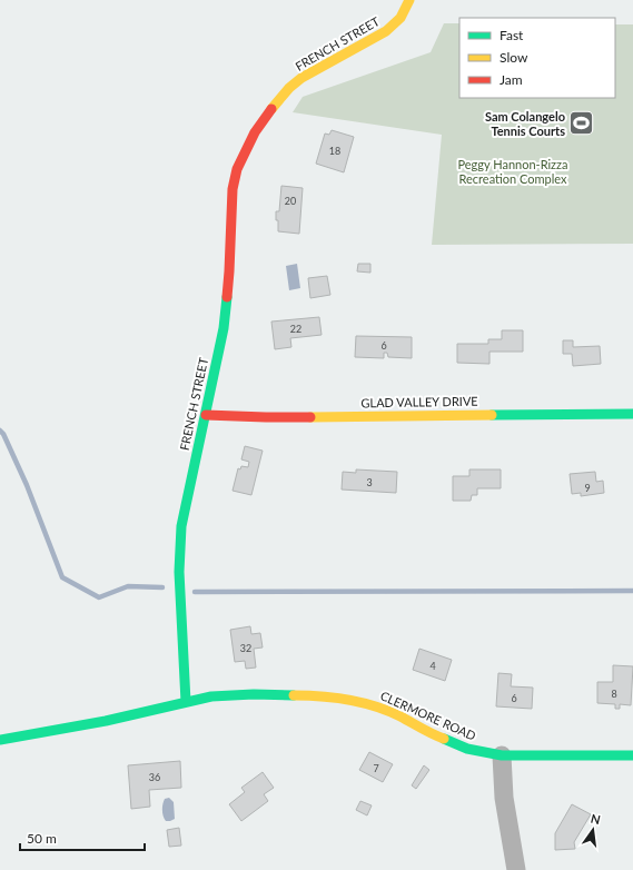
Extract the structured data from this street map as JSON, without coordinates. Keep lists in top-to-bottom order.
{
  "streets": {
    "street": ["FRENCH STREET", "GLAD VALLEY DRIVE", "CLERMORE ROAD"]
  },
  "crossings": [
    ["FRENCH STREET", "GLAD VALLEY DRIVE"],
    ["FRENCH STREET", "CLERMORE ROAD"]
  ],
  "parks": ["Peggy Hannon-Rizza Recreation Complex"],
  "places": {
    "sports": ["Sam Colangelo Tennis Courts"]
  },
  "house_numbers": [
    "18",
    "20",
    "22",
    "6",
    "3",
    "9",
    "32",
    "4",
    "8",
    "6",
    "7",
    "36"
  ],
  "legend": ["Fast", "Slow", "Jam"],
  "scale_bar": "50 m",
  "north": "top"
}
